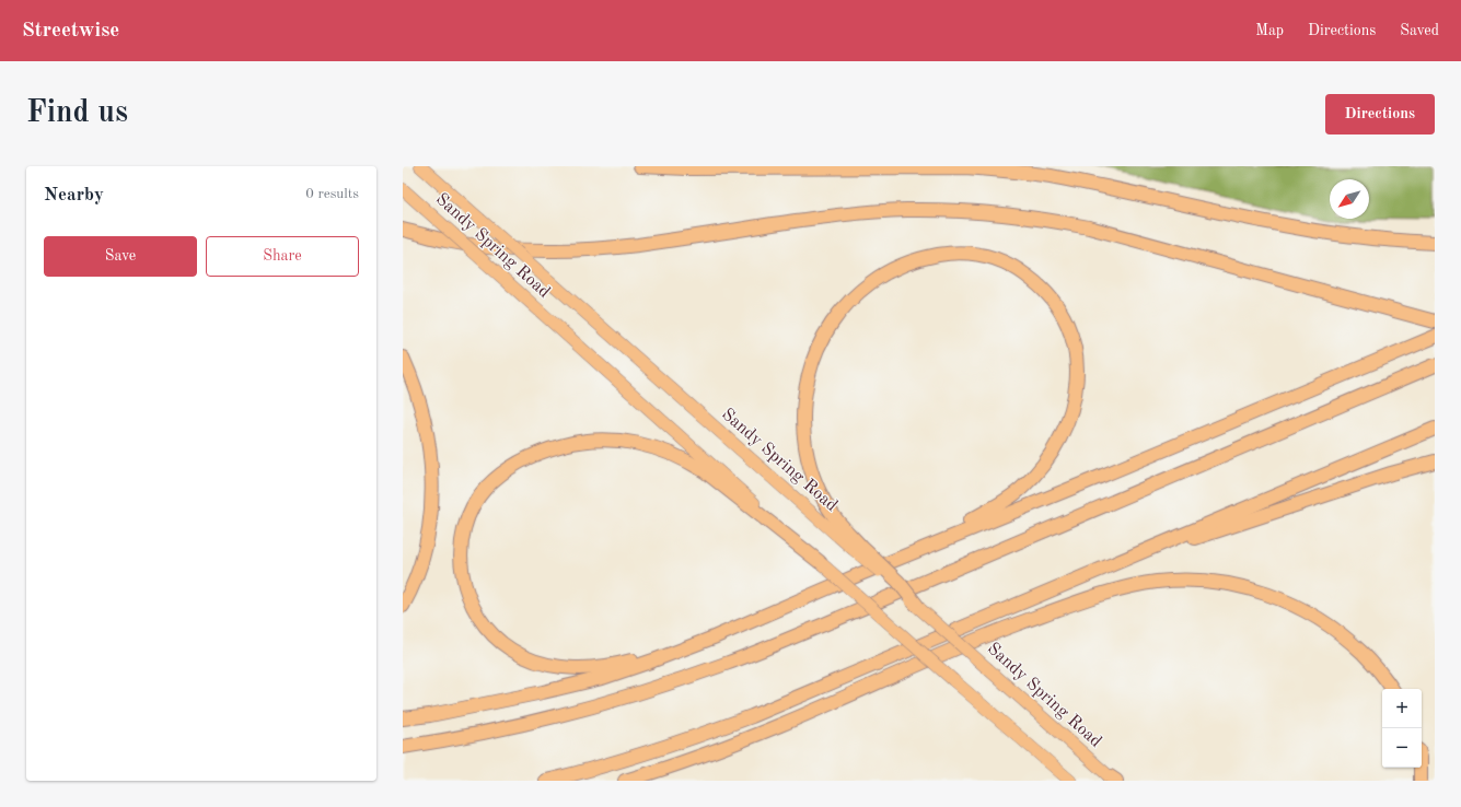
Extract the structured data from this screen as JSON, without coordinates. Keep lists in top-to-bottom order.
{
  "streets": {
    "main road": ["Sandy Spring Road"]
  },
  "north": "bottom left",
  "page": {
    "header": "Streetwise",
    "nav": ["Map", "Directions", "Saved"],
    "buttons": [
      "Directions",
      ["Save", "Share"]
    ],
    "title": "Find us",
    "heading": ["Nearby", "0 results"],
    "map_buttons": ["+", "−"]
  }
}
